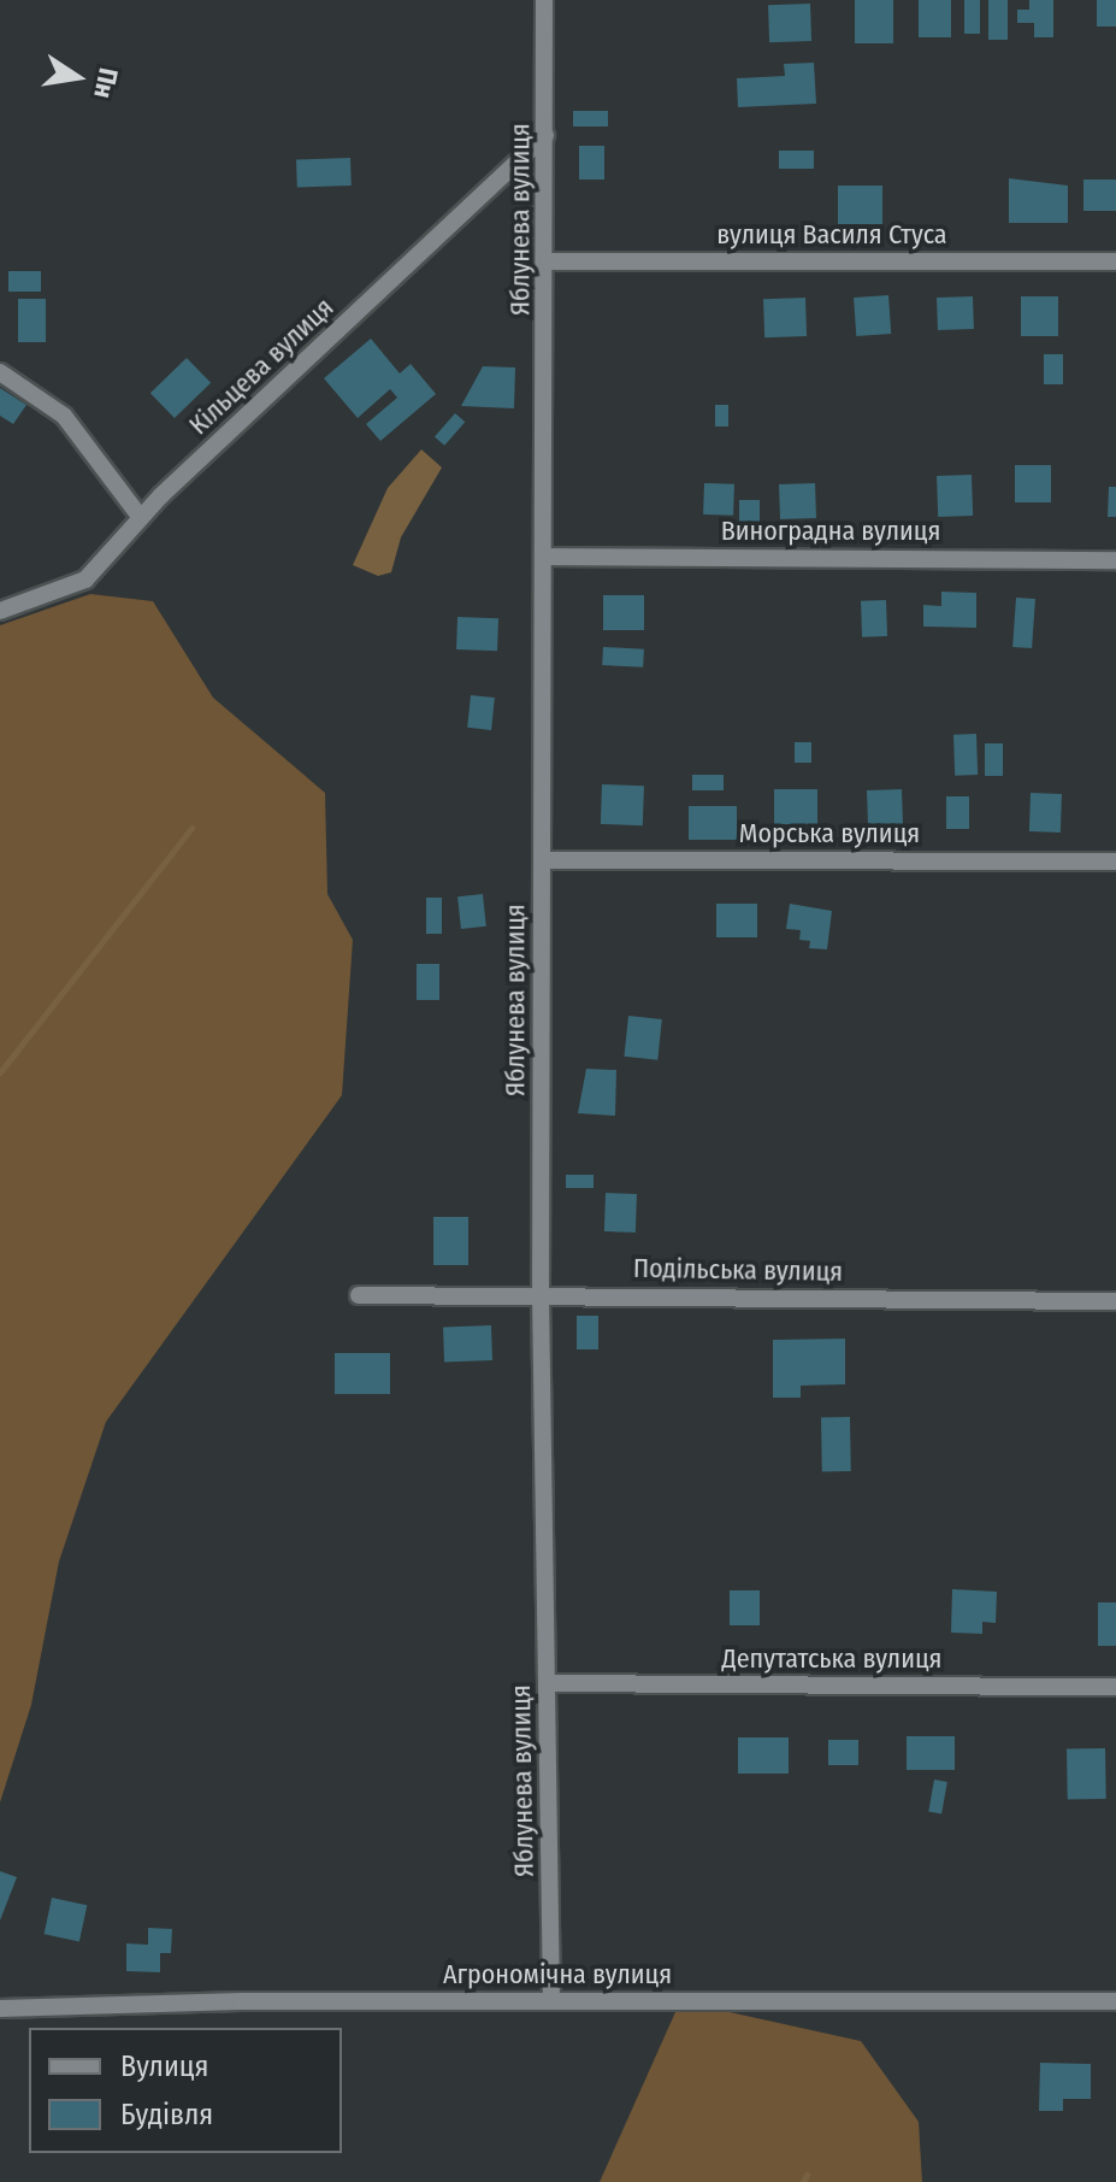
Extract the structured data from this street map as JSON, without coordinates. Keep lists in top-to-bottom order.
{
  "streets": {
    "street": [
      "Яблунева вулиця",
      "вулиця Василя Стуса",
      "Кільцева вулиця",
      "Виноградна вулиця",
      "Морська вулиця",
      "Подільська вулиця",
      "Депутатська вулиця",
      "Агрономічна вулиця"
    ]
  },
  "crossings": [
    ["Яблунева вулиця", "вулиця Василя Стуса"],
    ["Яблунева вулиця", "Кільцева вулиця"],
    ["Яблунева вулиця", "Виноградна вулиця"],
    ["Яблунева вулиця", "Морська вулиця"],
    ["Яблунева вулиця", "Подільська вулиця"],
    ["Яблунева вулиця", "Депутатська вулиця"],
    ["Яблунева вулиця", "Агрономічна вулиця"]
  ],
  "legend": ["Вулиця", "Будівля"],
  "north": "right"
}
